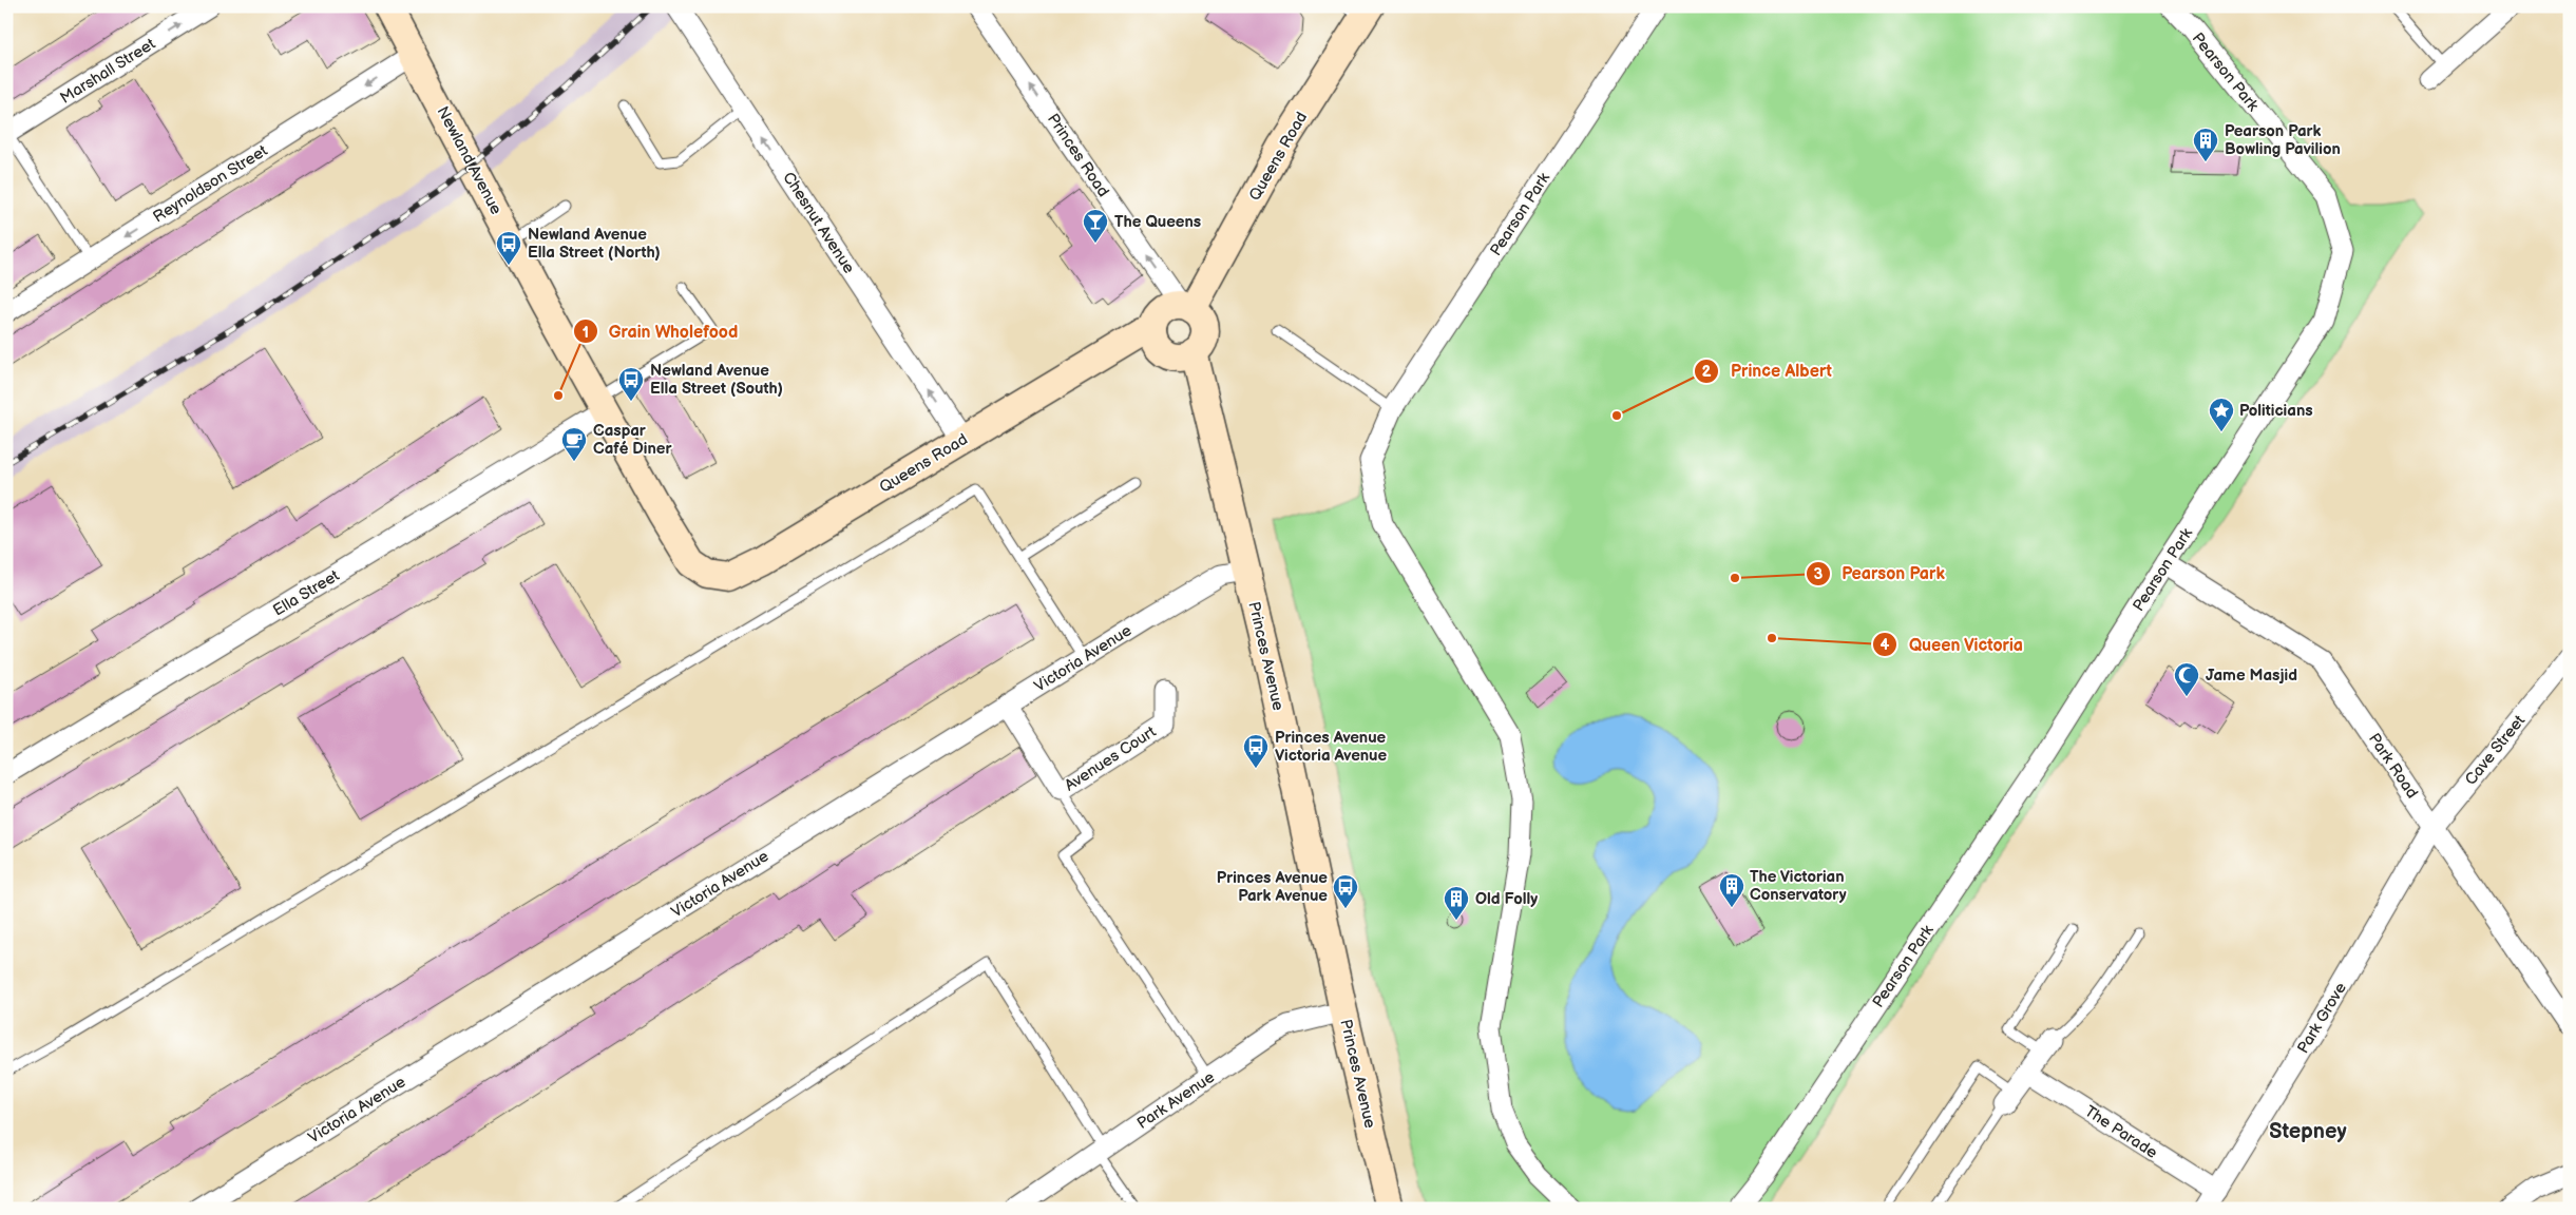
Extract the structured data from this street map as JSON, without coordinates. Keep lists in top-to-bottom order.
{
  "streets": {
    "street": [
      "Marshall Street",
      "Pearson Park",
      "Princes Road",
      "Queens Road",
      "Newland Avenue",
      "Reynoldson Street",
      "Chesnut Avenue",
      "Ella Street",
      "Princes Avenue",
      "Victoria Avenue",
      "Cave Street",
      "Avenues Court",
      "Park Road",
      "Park Grove",
      "Park Avenue",
      "The Parade"
    ]
  },
  "crossings": [
    ["Pearson Park", "Park Road"],
    ["Princes Road", "Queens Road"],
    ["Princes Road", "Princes Avenue"],
    ["Queens Road", "Newland Avenue"],
    ["Queens Road", "Chesnut Avenue"],
    ["Queens Road", "Princes Avenue"],
    ["Newland Avenue", "Reynoldson Street"],
    ["Newland Avenue", "Ella Street"],
    ["Princes Avenue", "Victoria Avenue"],
    ["Princes Avenue", "Park Avenue"],
    ["Victoria Avenue", "Avenues Court"],
    ["Cave Street", "Park Road"],
    ["Cave Street", "Park Grove"],
    ["Park Road", "Park Grove"],
    ["Park Grove", "The Parade"]
  ],
  "one_way": [
    "Marshall Street",
    "Princes Road",
    "Reynoldson Street",
    "Chesnut Avenue"
  ],
  "districts": ["Stepney"],
  "places": {
    "building": ["Pearson Park Bowling Pavilion", "The Victorian Conservatory", "Old Folly"],
    "bar": ["The Queens"],
    "bus stop": [
      "Newland Avenue Ella Street (North)",
      "Newland Avenue Ella Street (South)",
      "Princes Avenue Victoria Avenue",
      "Princes Avenue Park Avenue"
    ],
    "other": [
      "Grain Wholefood",
      "Prince Albert",
      "Pearson Park",
      "Queen Victoria"
    ],
    "place": ["Politicians"],
    "cafe": ["Caspar Café Diner"],
    "mosque": ["Jame Masjid"]
  }
}
